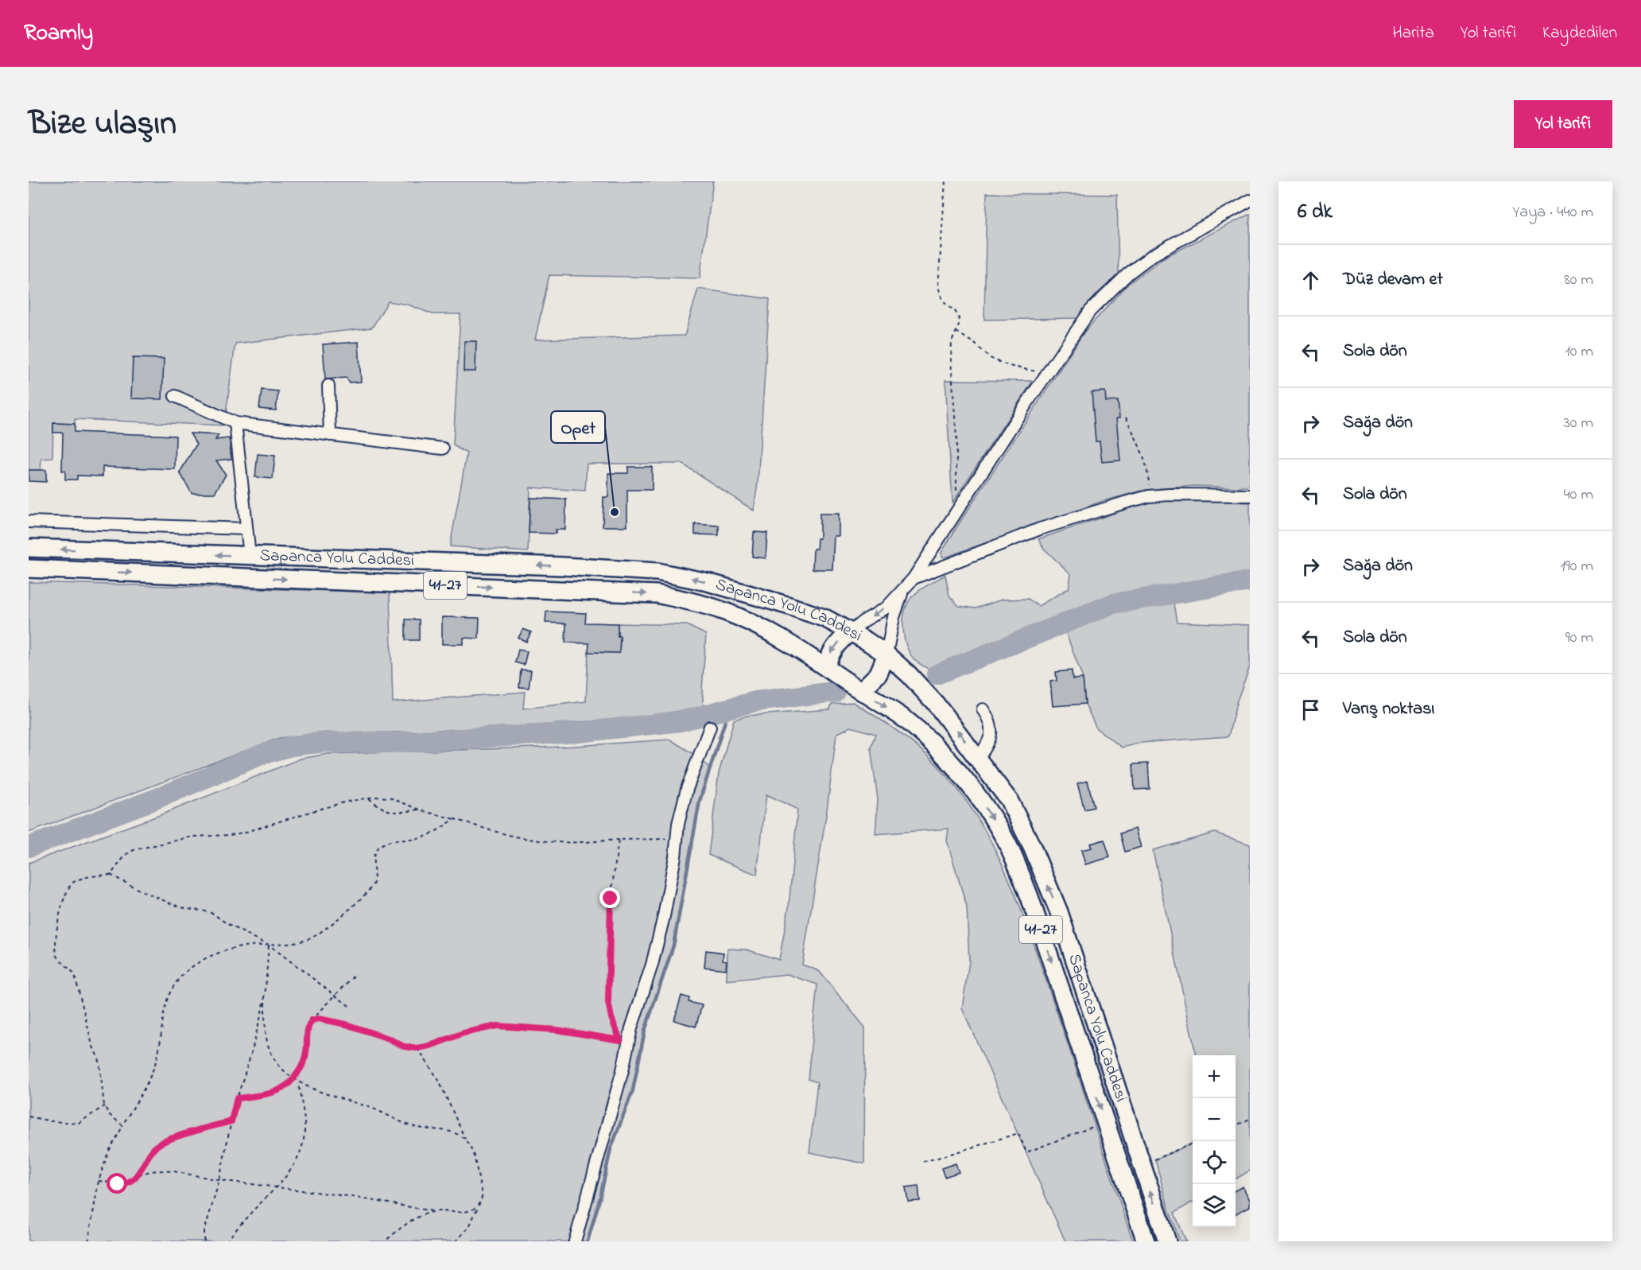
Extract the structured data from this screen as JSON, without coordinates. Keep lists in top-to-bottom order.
{
  "streets": {
    "highway": ["Sapanca Yolu Caddesi", "41-27"]
  },
  "places": ["Opet"],
  "page": {
    "header": "Roamly",
    "nav": ["Harita", "Yol tarifi", "Kaydedilen"],
    "title": "Bize ulaşın",
    "buttons": "Yol tarifi",
    "heading": ["6 dk", "Yaya · 440 m"],
    "list": [
      ["Düz devam et", "80 m"],
      ["Sola dön", "10 m"],
      ["Sağa dön", "30 m"],
      ["Sola dön", "40 m"],
      ["Sağa dön", "190 m"],
      ["Sola dön", "90 m"],
      "Varış noktası"
    ],
    "map_buttons": ["+", "−"]
  }
}
